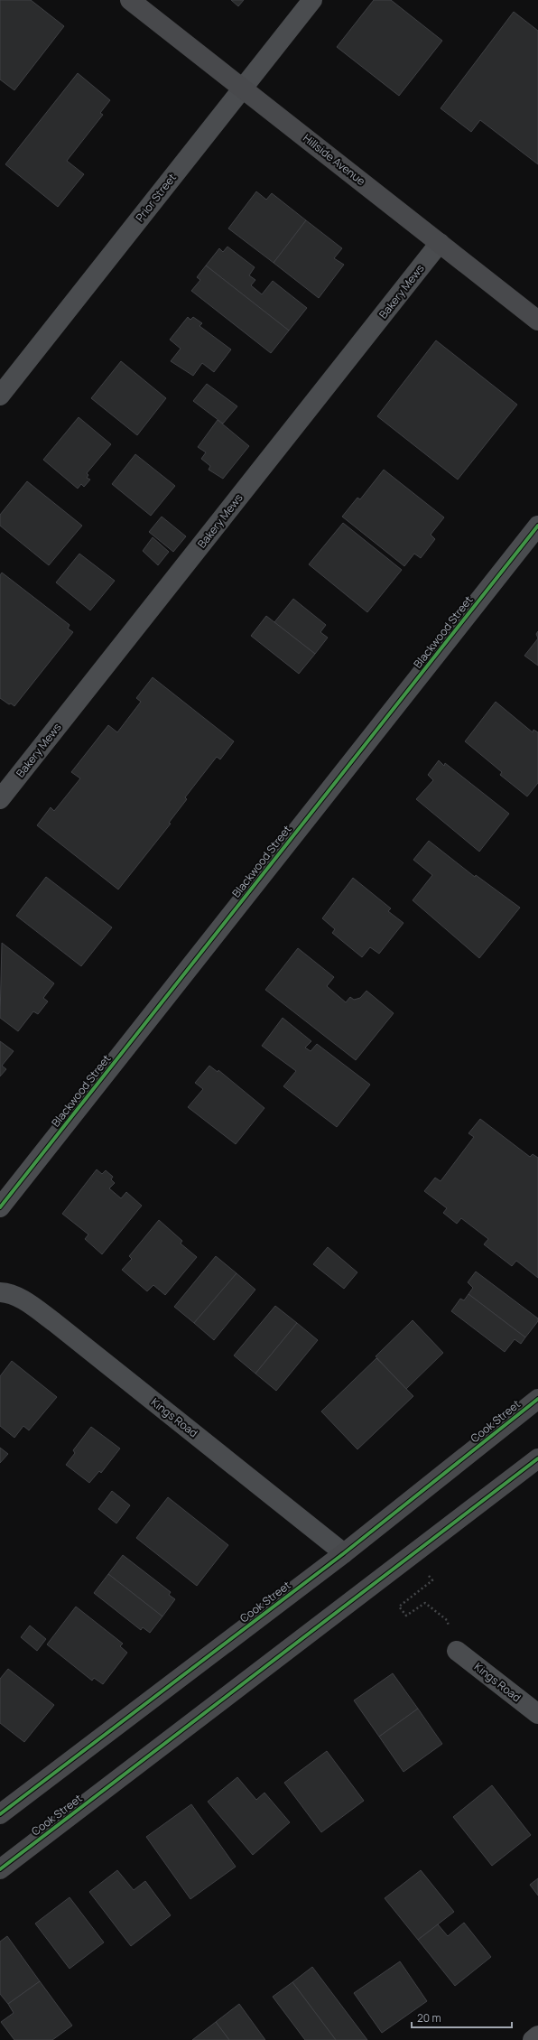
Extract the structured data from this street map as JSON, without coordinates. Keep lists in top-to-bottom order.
{
  "streets": {
    "main road": ["Hillside Avenue", "Cook Street"],
    "street": [
      "Prior Street",
      "Bakery Mews",
      "Blackwood Street",
      "Kings Road"
    ]
  },
  "crossings": [
    ["Hillside Avenue", "Prior Street"],
    ["Hillside Avenue", "Bakery Mews"],
    ["Kings Road", "Cook Street"]
  ],
  "scale_bar": "20 m"
}
